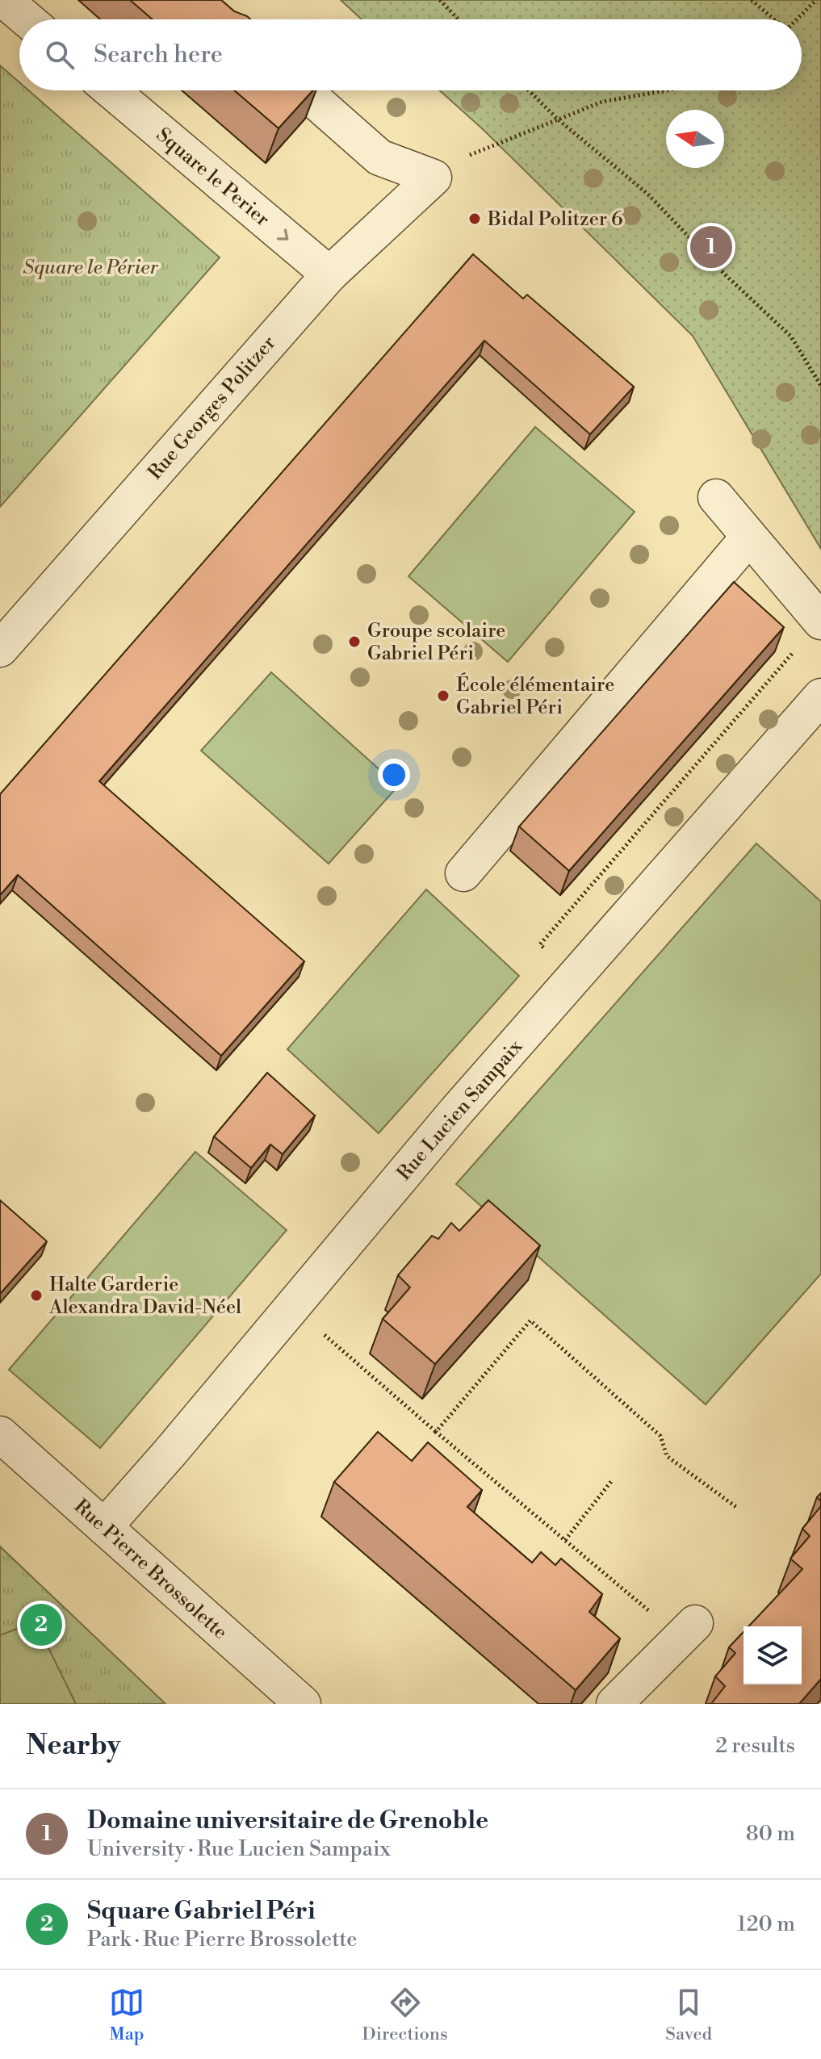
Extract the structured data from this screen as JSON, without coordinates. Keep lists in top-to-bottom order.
{
  "streets": {
    "street": [
      "Square le Perier",
      "Rue Georges Politzer",
      "Rue Lucien Sampaix",
      "Rue Pierre Brossolette"
    ]
  },
  "crossings": [
    ["Square le Perier", "Rue Georges Politzer"],
    ["Rue Lucien Sampaix", "Rue Pierre Brossolette"]
  ],
  "parks": ["Square le Périer"],
  "places": [
    "Bidal Politzer 6",
    "Groupe scolaire Gabriel Péri",
    "École élémentaire Gabriel Péri",
    "Halte Garderie Alexandra David-Néel"
  ],
  "north": "left",
  "page": {
    "search": "Search here",
    "pins": ["1", "2"],
    "heading": ["Nearby", "2 results"],
    "list": [
      {
        "mark": "1",
        "name": "Domaine universitaire de Grenoble",
        "note": "University · Rue Lucien Sampaix",
        "value": "80 m"
      },
      {
        "mark": "2",
        "name": "Square Gabriel Péri",
        "note": "Park · Rue Pierre Brossolette",
        "value": "120 m"
      }
    ],
    "nav": ["Map", "Directions", "Saved"]
  }
}
